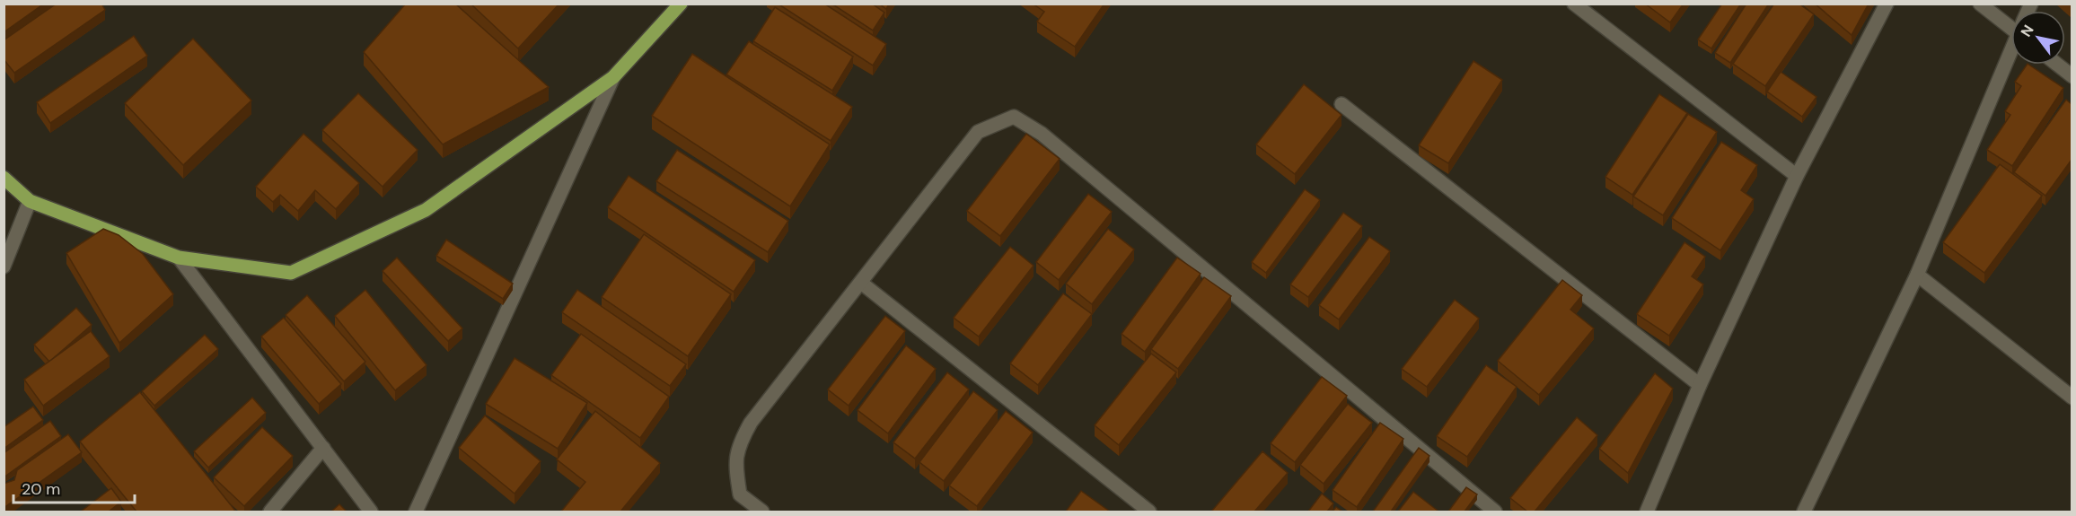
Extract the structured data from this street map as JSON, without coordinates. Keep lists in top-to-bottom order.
{
  "scale_bar": "20 m",
  "north": "top left"
}
